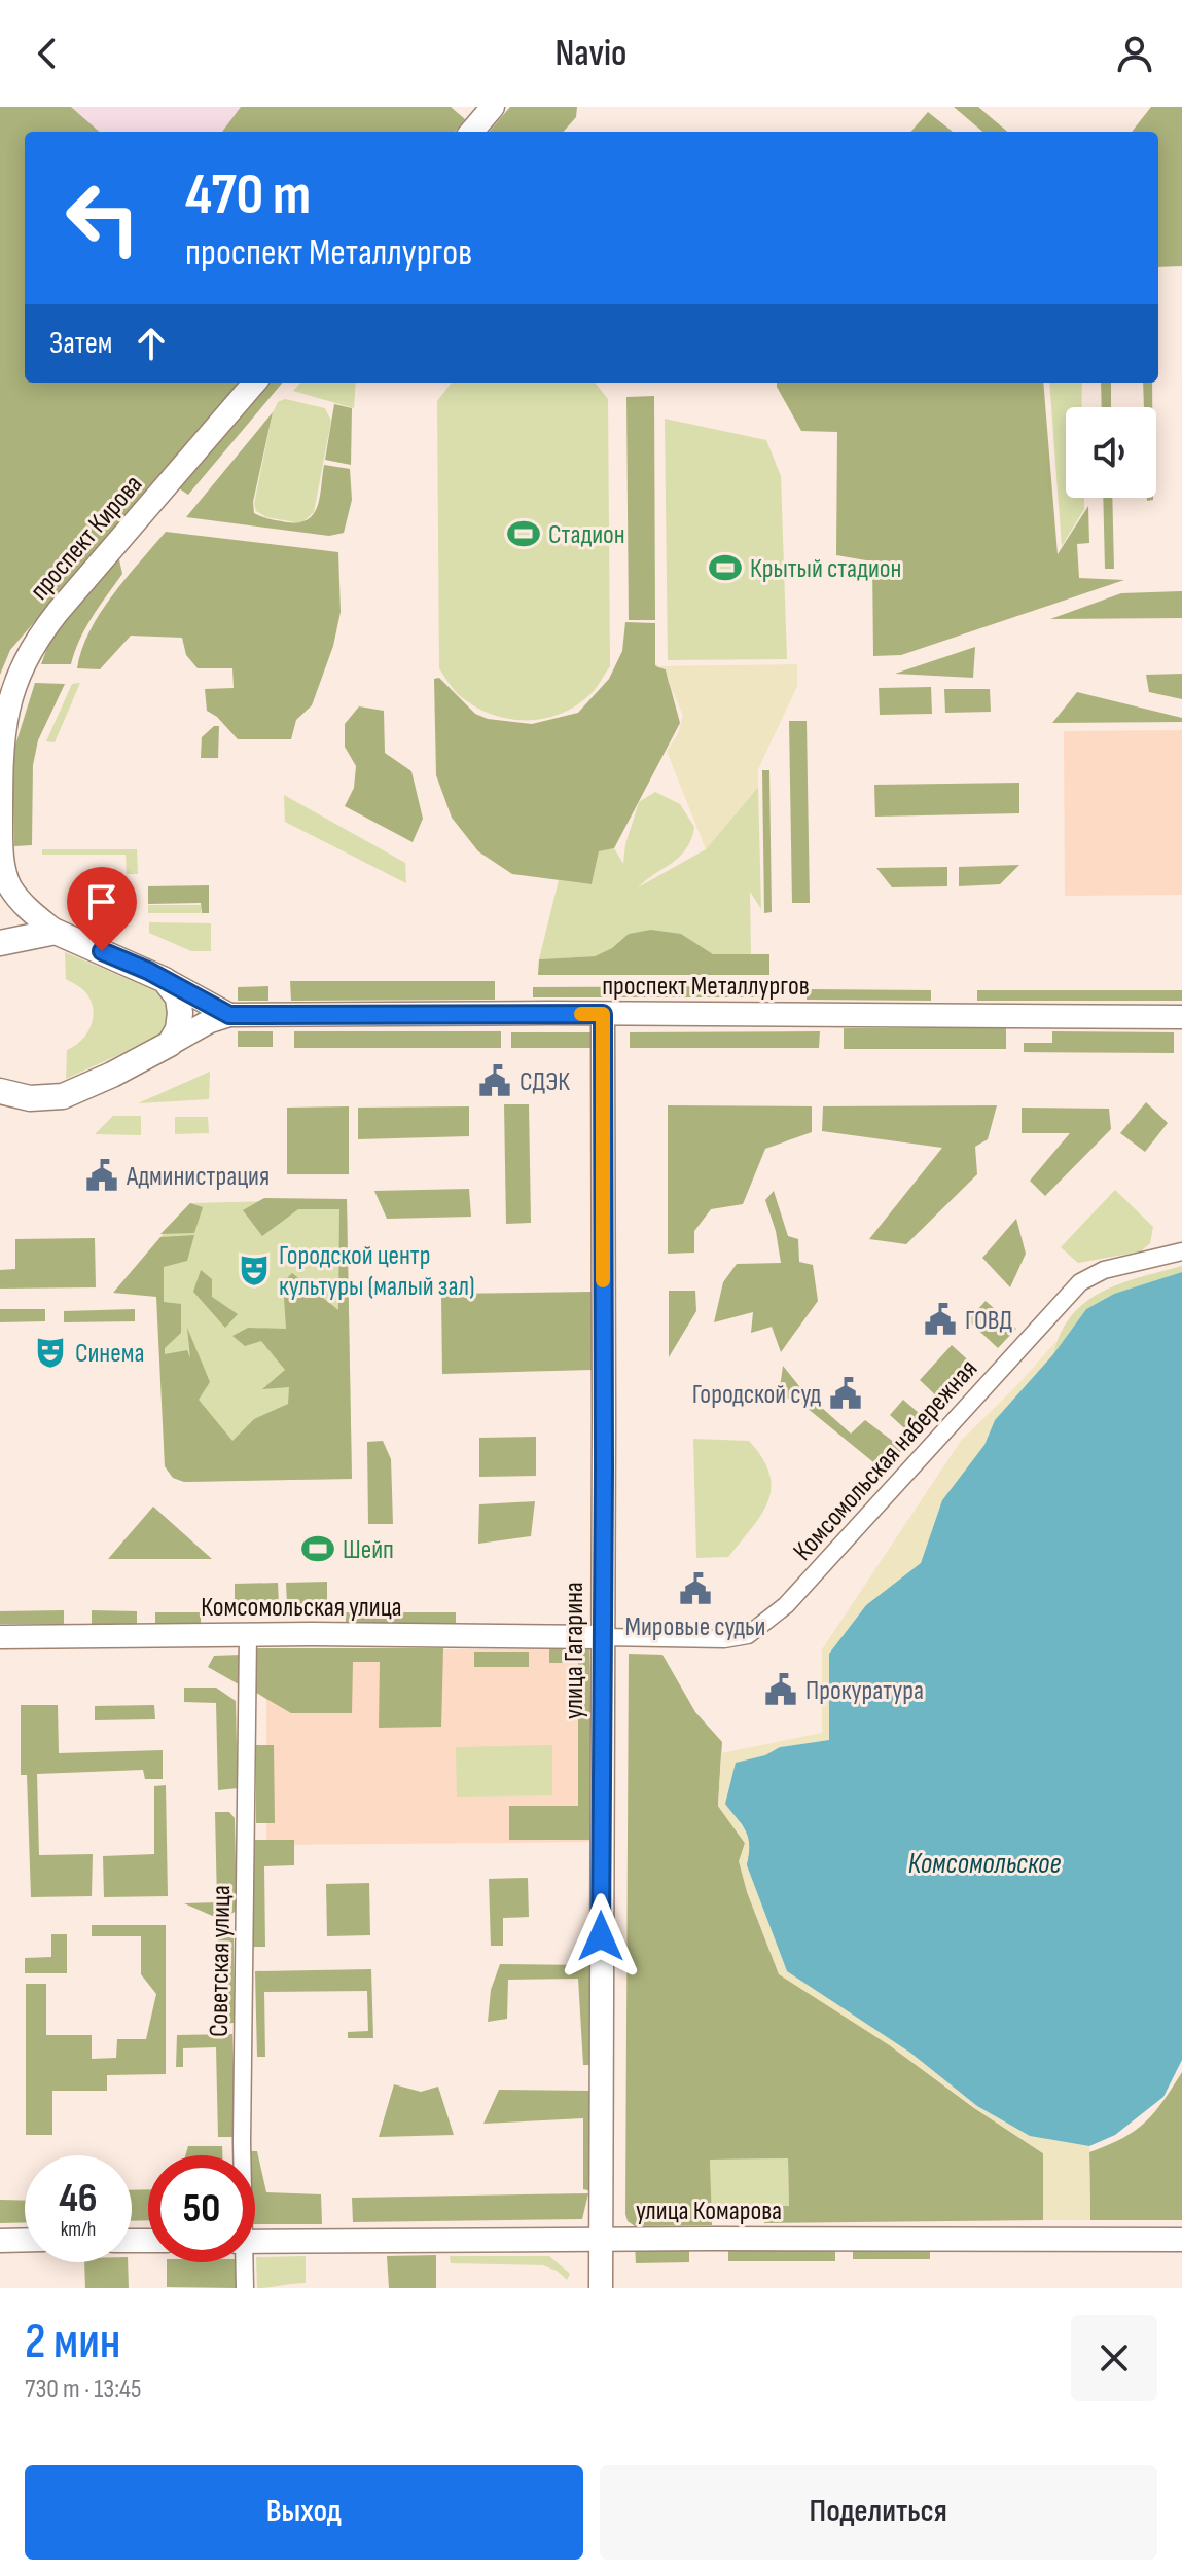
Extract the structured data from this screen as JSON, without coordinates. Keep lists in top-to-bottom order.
{
  "streets": {
    "main road": [
      "проспект Кирова",
      "проспект Металлургов",
      "Комсомольская улица",
      "улица Гагарина",
      "улица Комарова"
    ],
    "street": ["Комсомольская набережная", "Советская улица"]
  },
  "crossings": [
    ["проспект Металлургов", "улица Гагарина"],
    ["Комсомольская набережная", "Комсомольская улица"],
    ["Комсомольская набережная", "улица Гагарина"],
    ["Комсомольская улица", "улица Гагарина"],
    ["Комсомольская улица", "Советская улица"],
    ["улица Гагарина", "улица Комарова"]
  ],
  "water": ["Комсомольское"],
  "places": {
    "sports": ["Стадион", "Крытый стадион", "Шейп"],
    "public building": [
      "СДЭК",
      "Администрация",
      "ГОВД",
      "Городской суд",
      "Мировые судьи",
      "Прокуратура"
    ],
    "theatre": ["Городской центр культуры (малый зал)", "Синема"]
  },
  "page": {
    "header": "Navio",
    "turn": ["470 m", "проспект Металлургов"],
    "then": "Затем",
    "speed": "46 km/h",
    "limit": "50",
    "heading": ["2 мин", "730 m · 13:45"],
    "buttons": ["Выход", "Поделиться"]
  }
}
